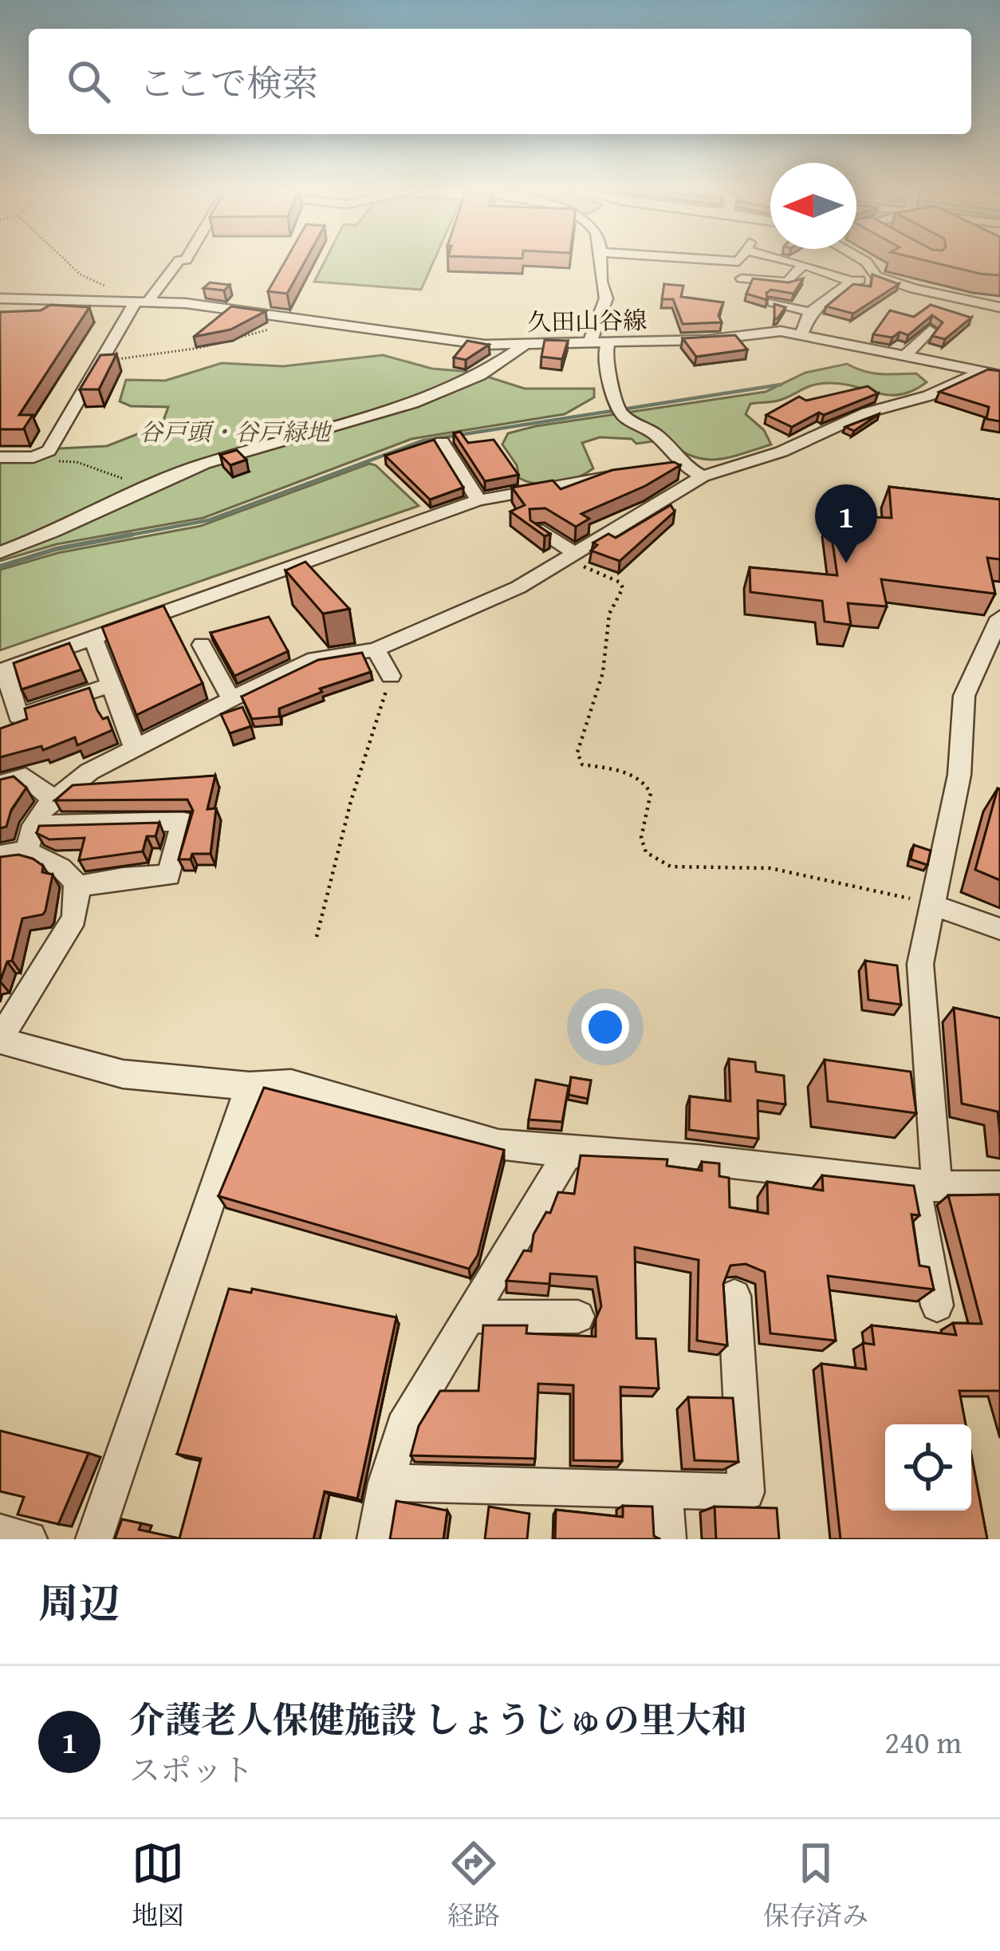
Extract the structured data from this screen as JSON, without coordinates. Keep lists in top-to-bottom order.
{
  "streets": {
    "street": ["久田山谷線"]
  },
  "parks": ["谷戸頭・谷戸緑地"],
  "north": "left",
  "page": {
    "search": "ここで検索",
    "pins": "1",
    "heading": "周辺",
    "list": [
      {
        "mark": "1",
        "name": "介護老人保健施設 しょうじゅの里大和",
        "note": "スポット",
        "value": "240 m"
      }
    ],
    "nav": ["地図", "経路", "保存済み"]
  }
}
